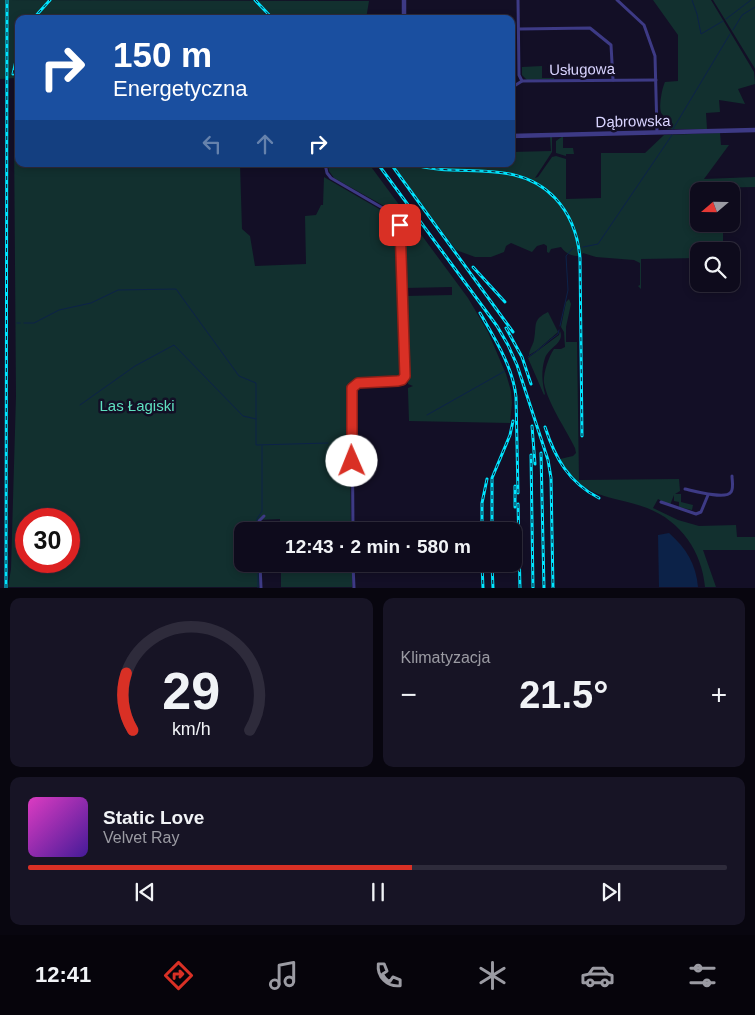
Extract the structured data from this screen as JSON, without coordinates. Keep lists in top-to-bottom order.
{
  "streets": {
    "street": ["Usługowa", "Dąbrowska"]
  },
  "parks": ["Las Łagiski"],
  "north": "left",
  "page": {
    "turn": ["150 m", "Energetyczna"],
    "limit": "30",
    "trip": "12:43 · 2 min · 580 m",
    "tile": "Klimatyzacja",
    "heat": ["−", "21.5°", "+"],
    "song": ["Static Love", "Velvet Ray"],
    "tabs": "12:41",
    "gauge": ["29", "km/h"]
  }
}
